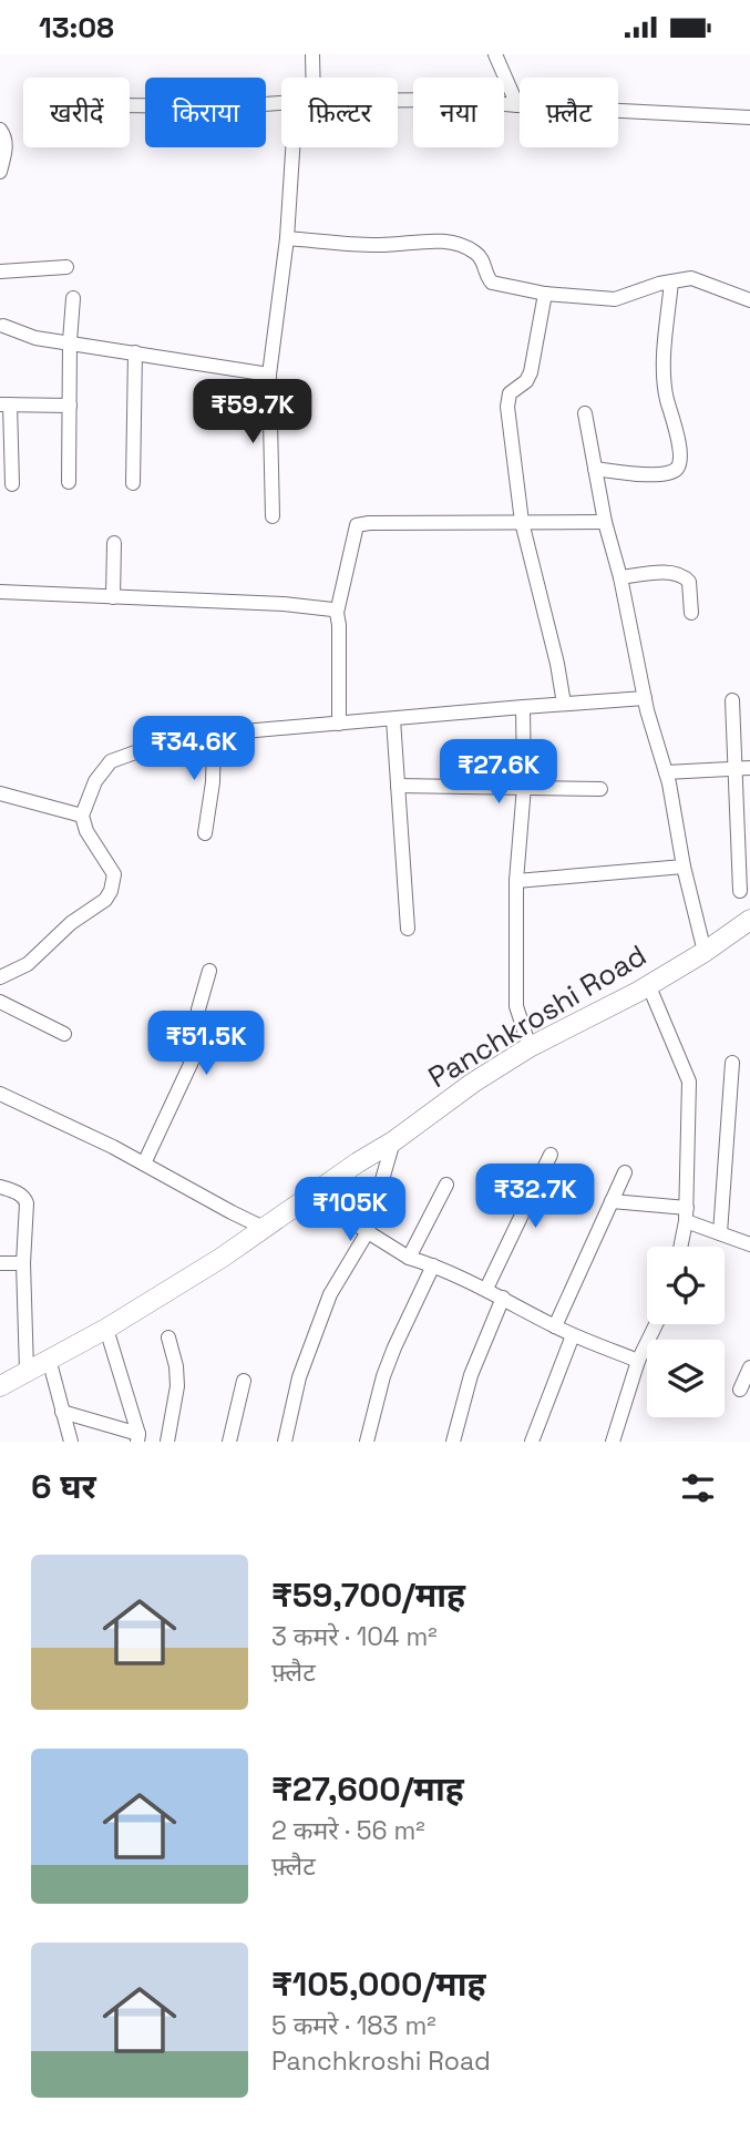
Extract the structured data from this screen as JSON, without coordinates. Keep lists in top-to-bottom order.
{
  "streets": {
    "street": ["Panchkroshi Road"]
  },
  "page": {
    "status": "13:08",
    "chip": [
      "खरीदें",
      "किराया",
      "फ़िल्टर",
      "नया",
      "फ़्लैट"
    ],
    "price": [
      "₹59.7K",
      "₹34.6K",
      "₹27.6K",
      "₹51.5K",
      "₹32.7K",
      "₹105K"
    ],
    "heading": "6 घर",
    "list": [
      {
        "name": "₹59,700/माह",
        "note": "3 कमरे · 104 m² · फ़्लैट"
      },
      {
        "name": "₹27,600/माह",
        "note": "2 कमरे · 56 m² · फ़्लैट"
      },
      {
        "name": "₹105,000/माह",
        "note": "5 कमरे · 183 m² · Panchkroshi Road"
      }
    ]
  }
}
